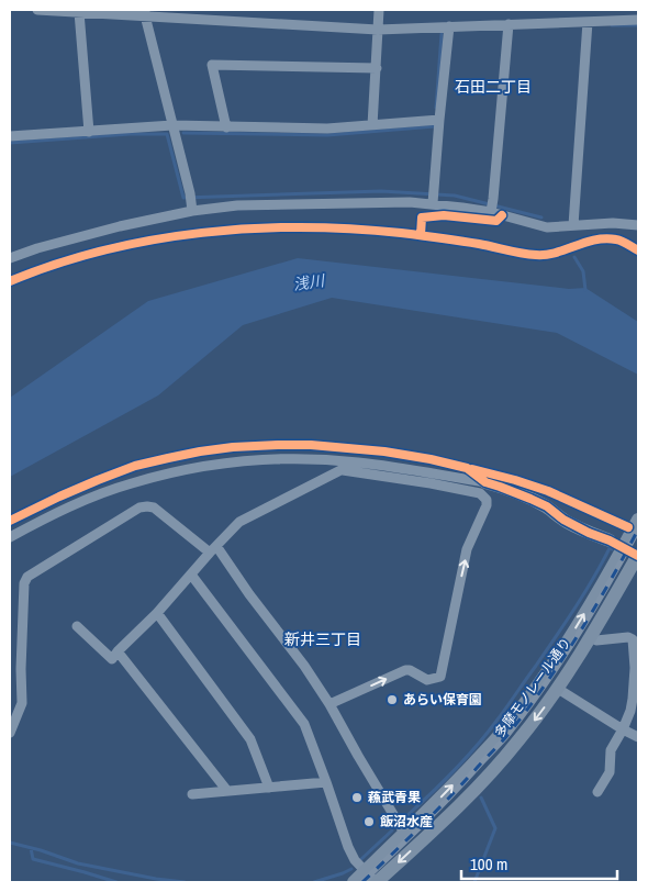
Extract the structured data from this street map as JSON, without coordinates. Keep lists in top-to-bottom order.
{
  "streets": {
    "main road": ["多摩モノレール通り"]
  },
  "districts": ["石田二丁目", "新井三丁目"],
  "water": ["浅川"],
  "places": ["あらい保育園", "蘓武青果", "飯沼水産"],
  "scale_bar": "100 m"
}
